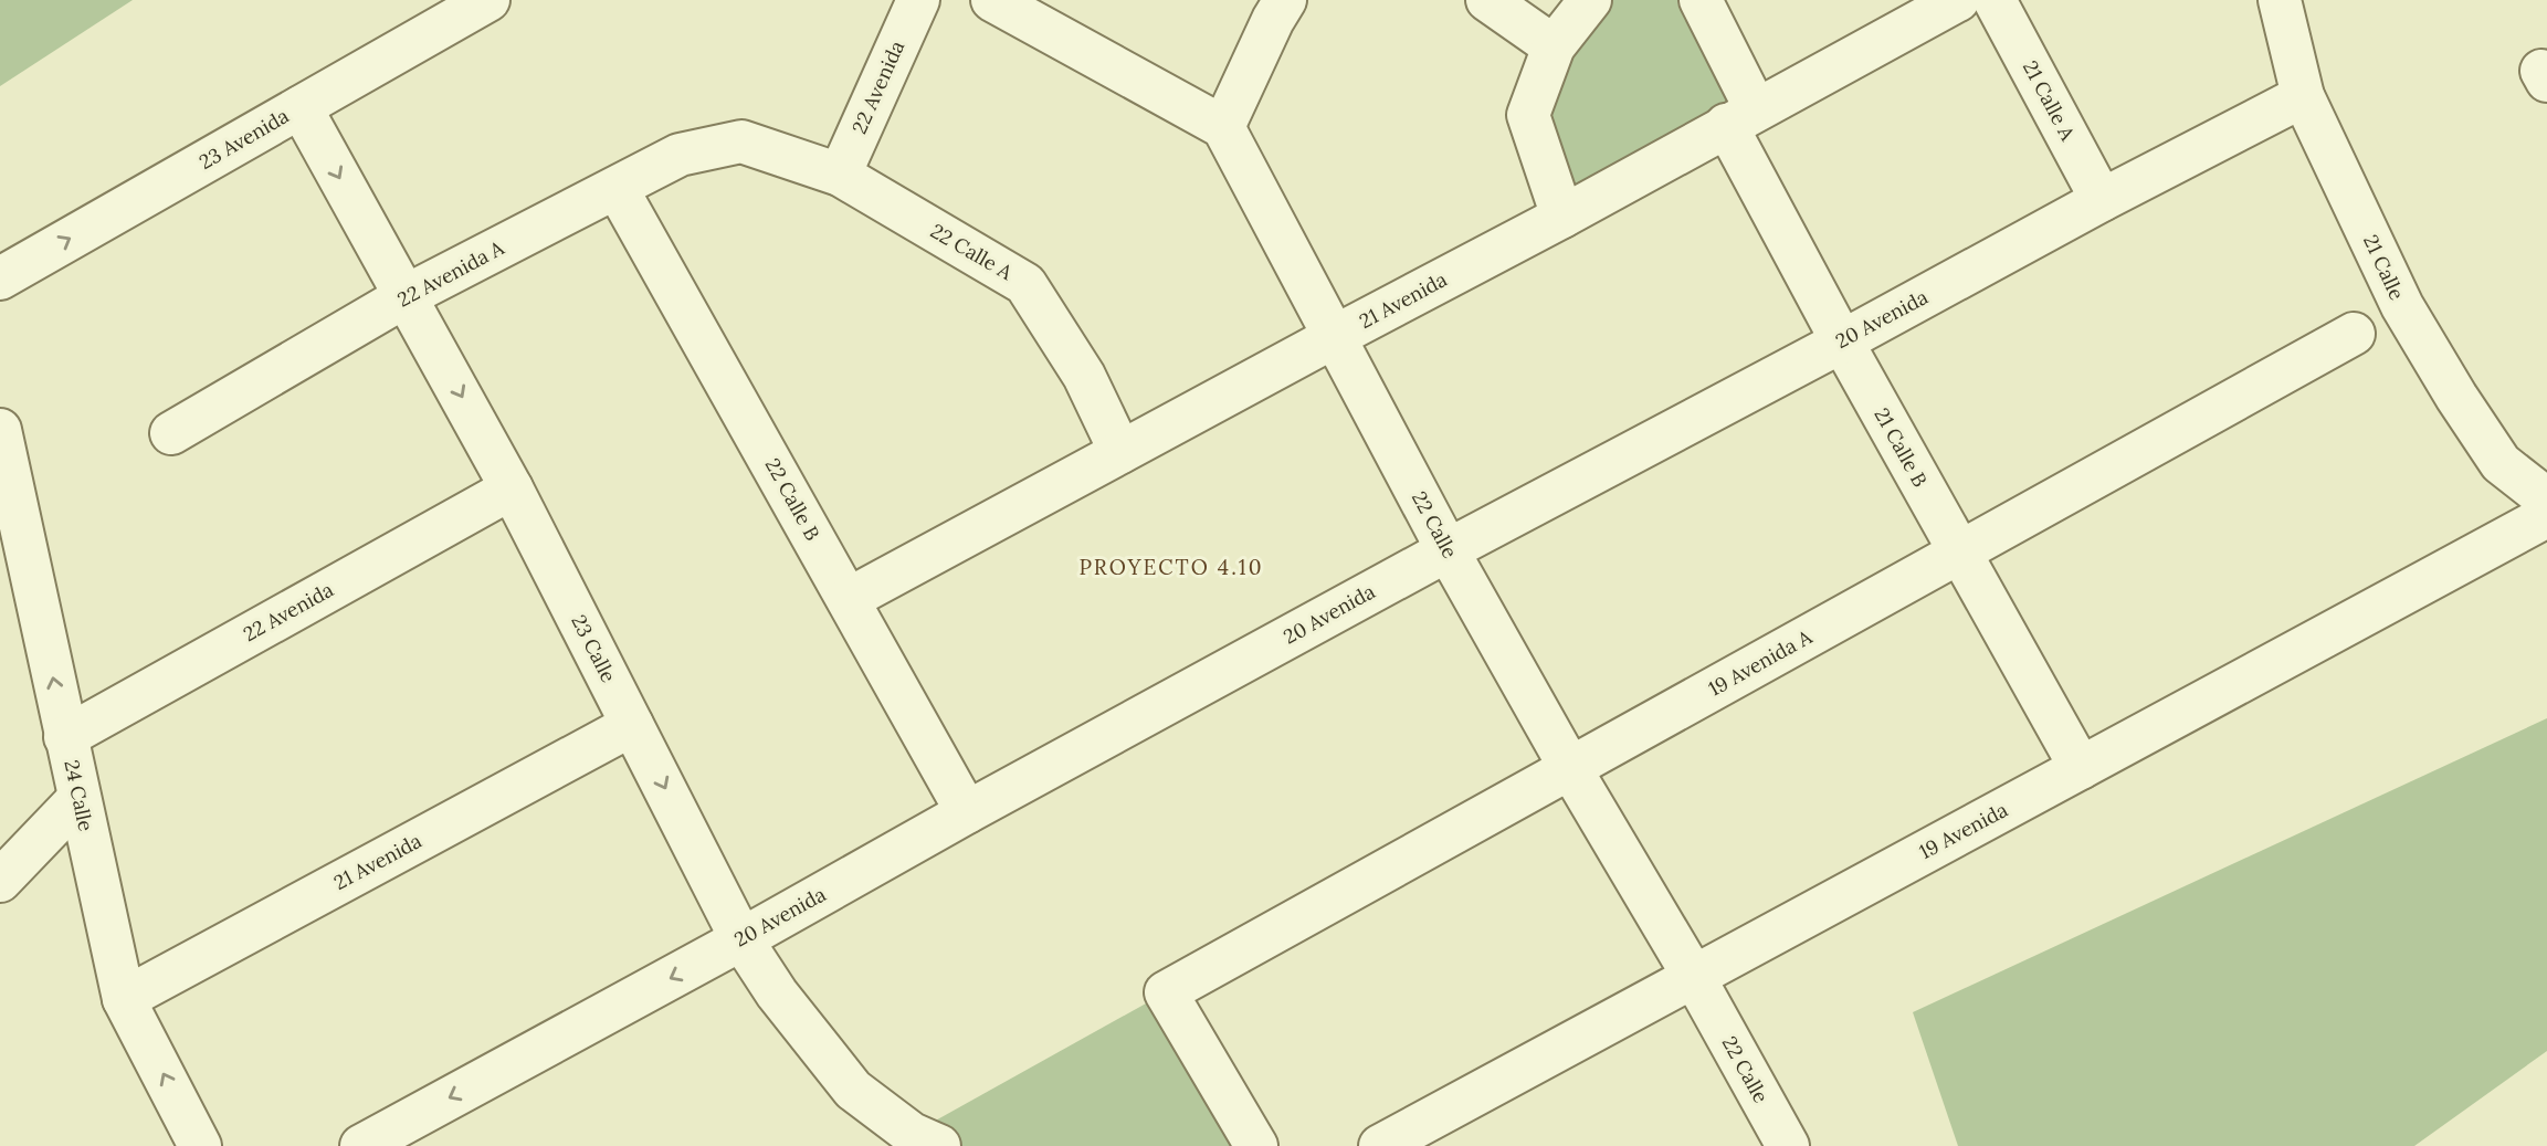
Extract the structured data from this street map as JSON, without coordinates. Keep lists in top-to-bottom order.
{
  "streets": {
    "street": [
      "22 Avenida",
      "21 Calle A",
      "23 Avenida",
      "22 Calle A",
      "21 Calle",
      "22 Avenida A",
      "21 Avenida",
      "20 Avenida",
      "21 Calle B",
      "22 Calle B",
      "22 Calle",
      "23 Calle",
      "19 Avenida A",
      "24 Calle",
      "19 Avenida"
    ]
  },
  "crossings": [
    ["22 Avenida", "22 Calle A"],
    ["22 Avenida", "23 Calle"],
    ["22 Avenida", "24 Calle"],
    ["21 Calle A", "20 Avenida"],
    ["23 Avenida", "23 Calle"],
    ["22 Calle A", "22 Avenida A"],
    ["22 Calle A", "21 Avenida"],
    ["21 Calle", "20 Avenida"],
    ["22 Avenida A", "22 Calle B"],
    ["22 Avenida A", "23 Calle"],
    ["21 Avenida", "21 Calle B"],
    ["21 Avenida", "22 Calle B"],
    ["21 Avenida", "22 Calle"],
    ["21 Avenida", "23 Calle"],
    ["21 Avenida", "24 Calle"],
    ["20 Avenida", "21 Calle B"],
    ["20 Avenida", "22 Calle B"],
    ["20 Avenida", "22 Calle"],
    ["20 Avenida", "23 Calle"],
    ["21 Calle B", "19 Avenida A"],
    ["21 Calle B", "19 Avenida"],
    ["22 Calle", "19 Avenida A"],
    ["22 Calle", "19 Avenida"]
  ],
  "one_way": ["23 Avenida", "23 Calle", "24 Calle"],
  "districts": ["PROYECTO 4.10"]
}
